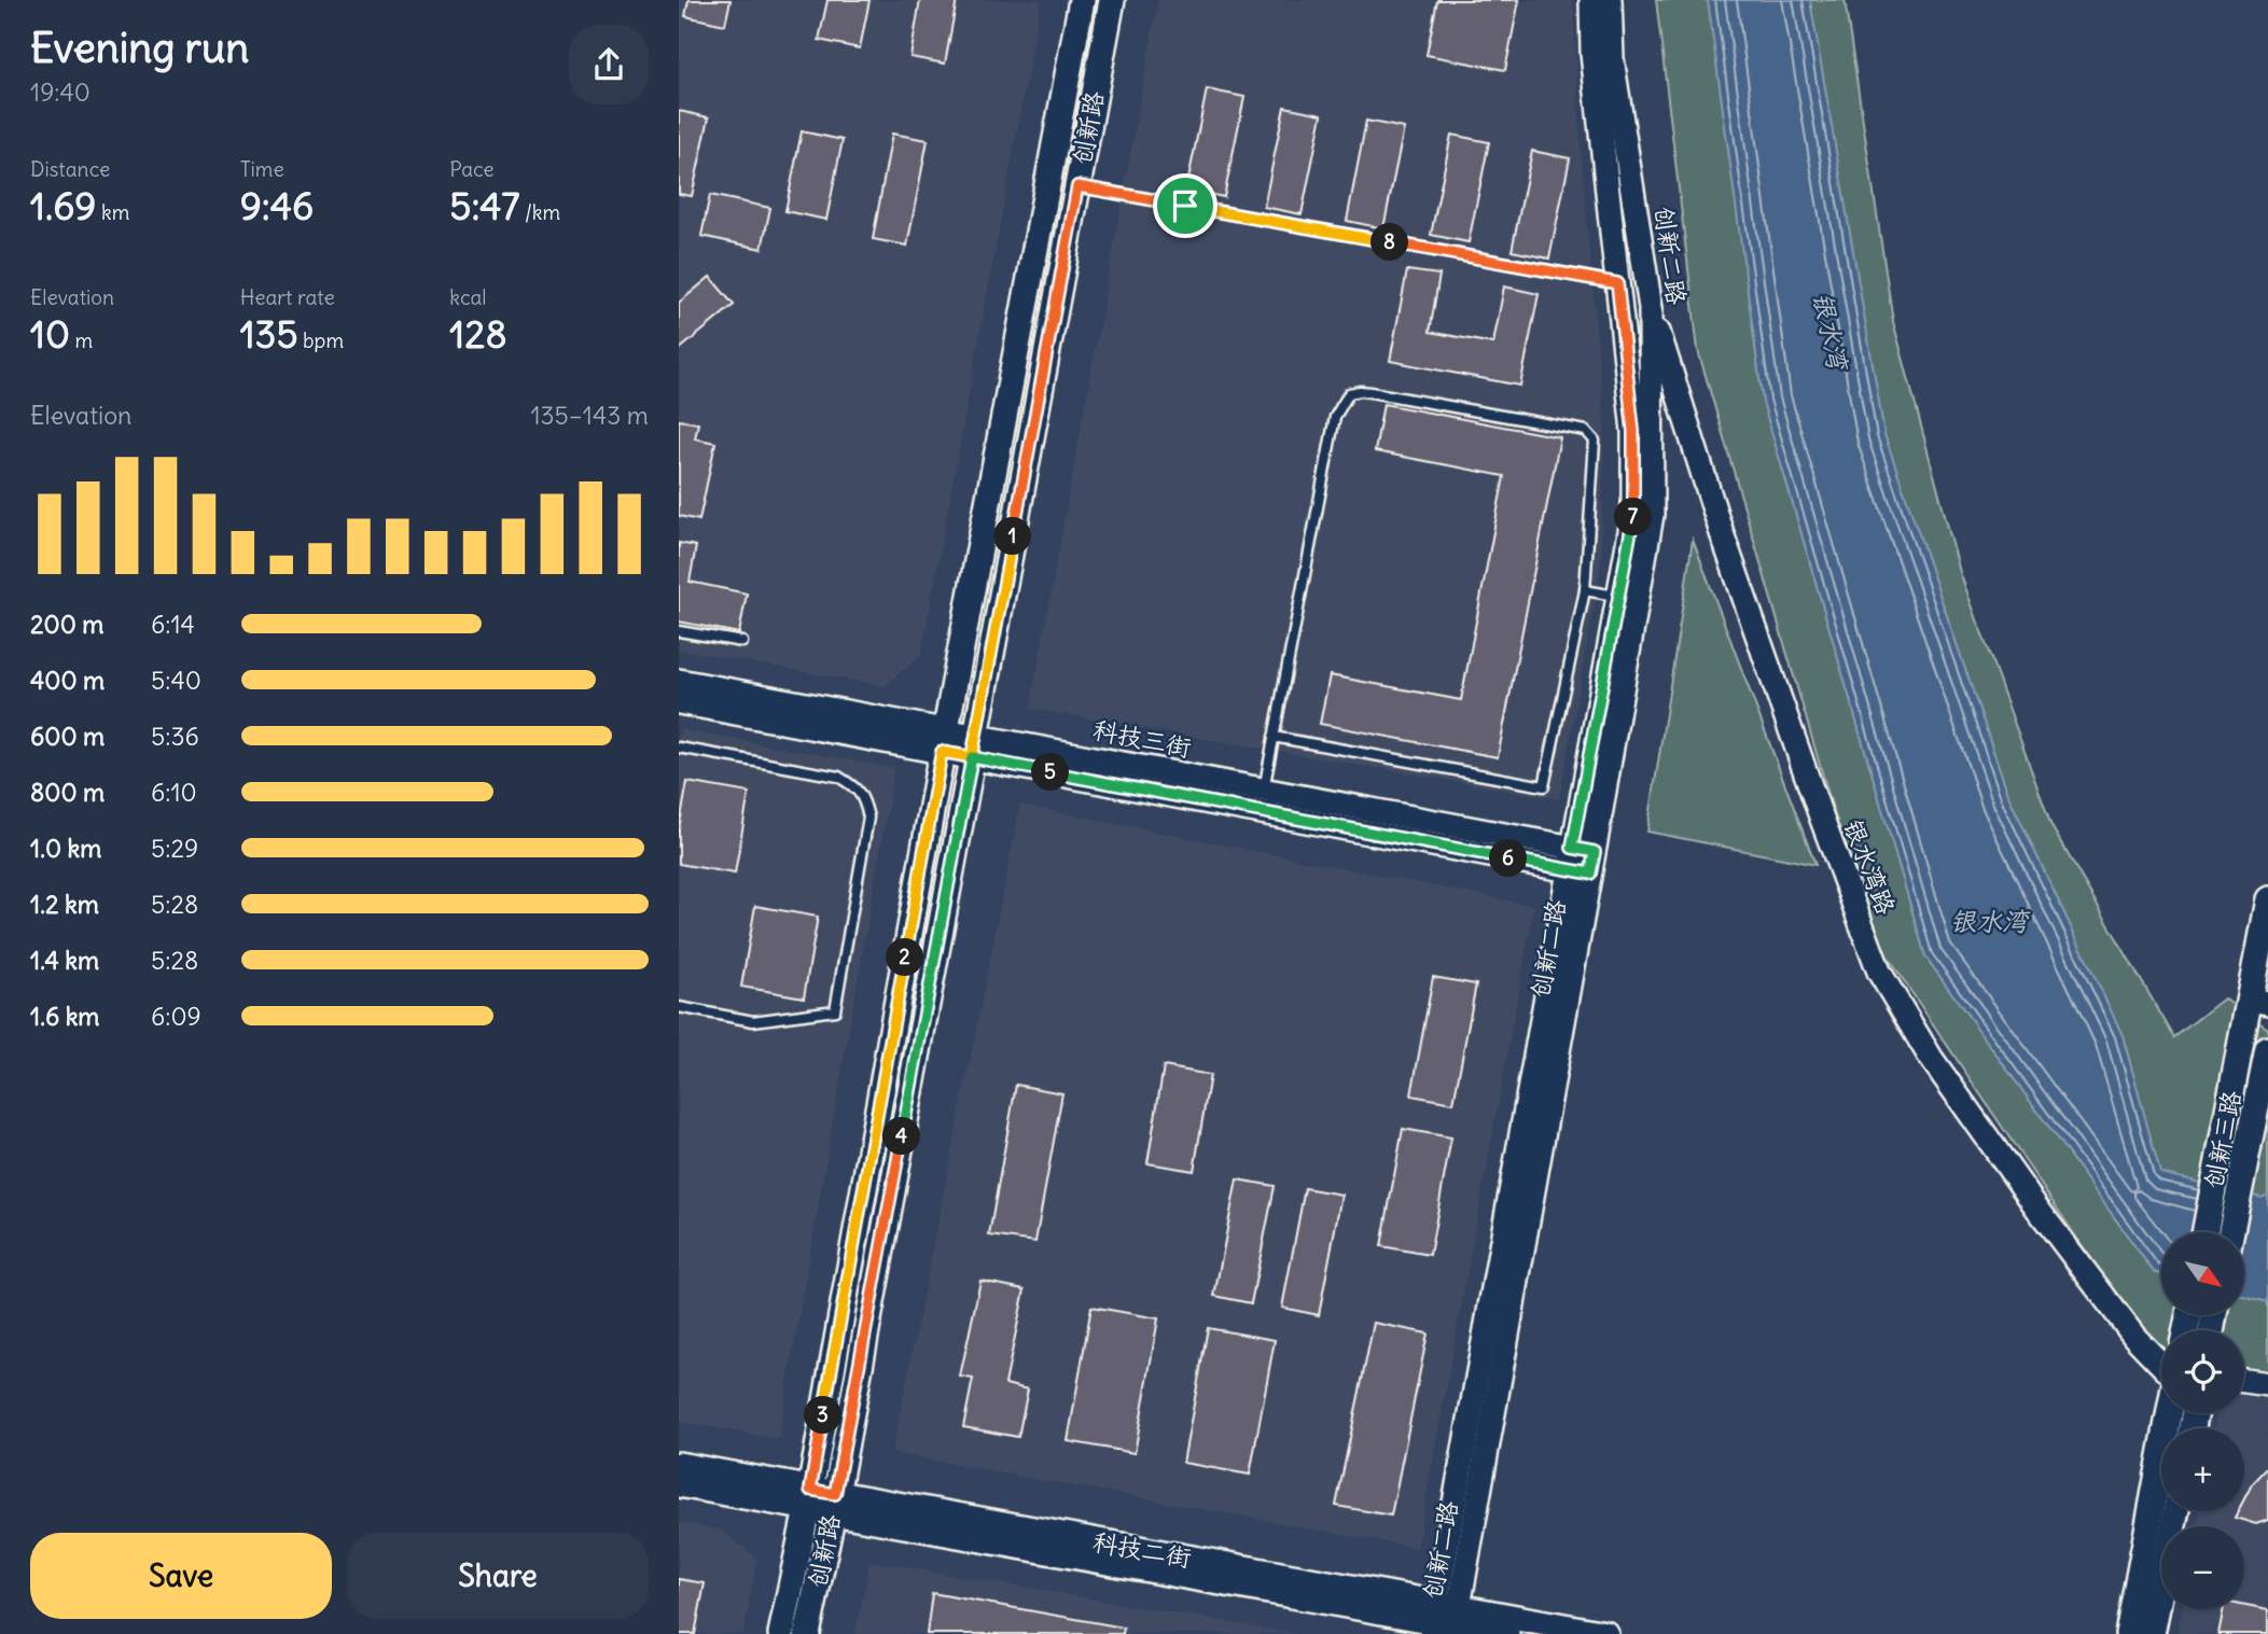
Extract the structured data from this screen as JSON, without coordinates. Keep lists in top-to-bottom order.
{
  "streets": {
    "main road": ["创新路", "创新三路", "科技二街"],
    "street": ["创新二路", "科技三街", "银水湾路"]
  },
  "crossings": [
    ["创新路", "科技三街"],
    ["创新路", "科技二街"],
    ["创新二路", "科技三街"],
    ["创新二路", "银水湾路"],
    ["创新二路", "科技二街"]
  ],
  "water": ["银水湾"],
  "north": "bottom right",
  "page": {
    "heading": ["Evening run", "19:40"],
    "stats": [
      ["Distance", "1.69 km"],
      ["Time", "9:46"],
      ["Pace", "5:47 /km"],
      ["Elevation", "10 m"],
      ["Heart rate", "135 bpm"],
      ["kcal", "128"]
    ],
    "pins": [
      "8",
      "7",
      "1",
      "5",
      "6",
      "2",
      "4",
      "3"
    ],
    "chart": ["Elevation", "135–143 m"],
    "list": [
      {
        "name": "200 m",
        "note": "6:14"
      },
      {
        "name": "400 m",
        "note": "5:40"
      },
      {
        "name": "600 m",
        "note": "5:36"
      },
      {
        "name": "800 m",
        "note": "6:10"
      },
      {
        "name": "1.0 km",
        "note": "5:29"
      },
      {
        "name": "1.2 km",
        "note": "5:28"
      },
      {
        "name": "1.4 km",
        "note": "5:28"
      },
      {
        "name": "1.6 km",
        "note": "6:09"
      }
    ],
    "map_buttons": ["+", "−"],
    "buttons": ["Save", "Share"]
  }
}
